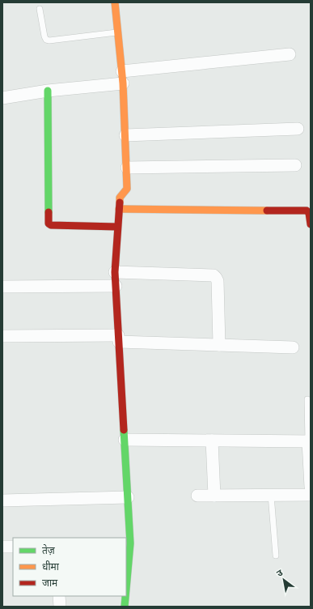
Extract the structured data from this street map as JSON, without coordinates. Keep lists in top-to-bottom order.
{
  "legend": ["तेज़", "धीमा", "जाम"],
  "north": "top left"
}
